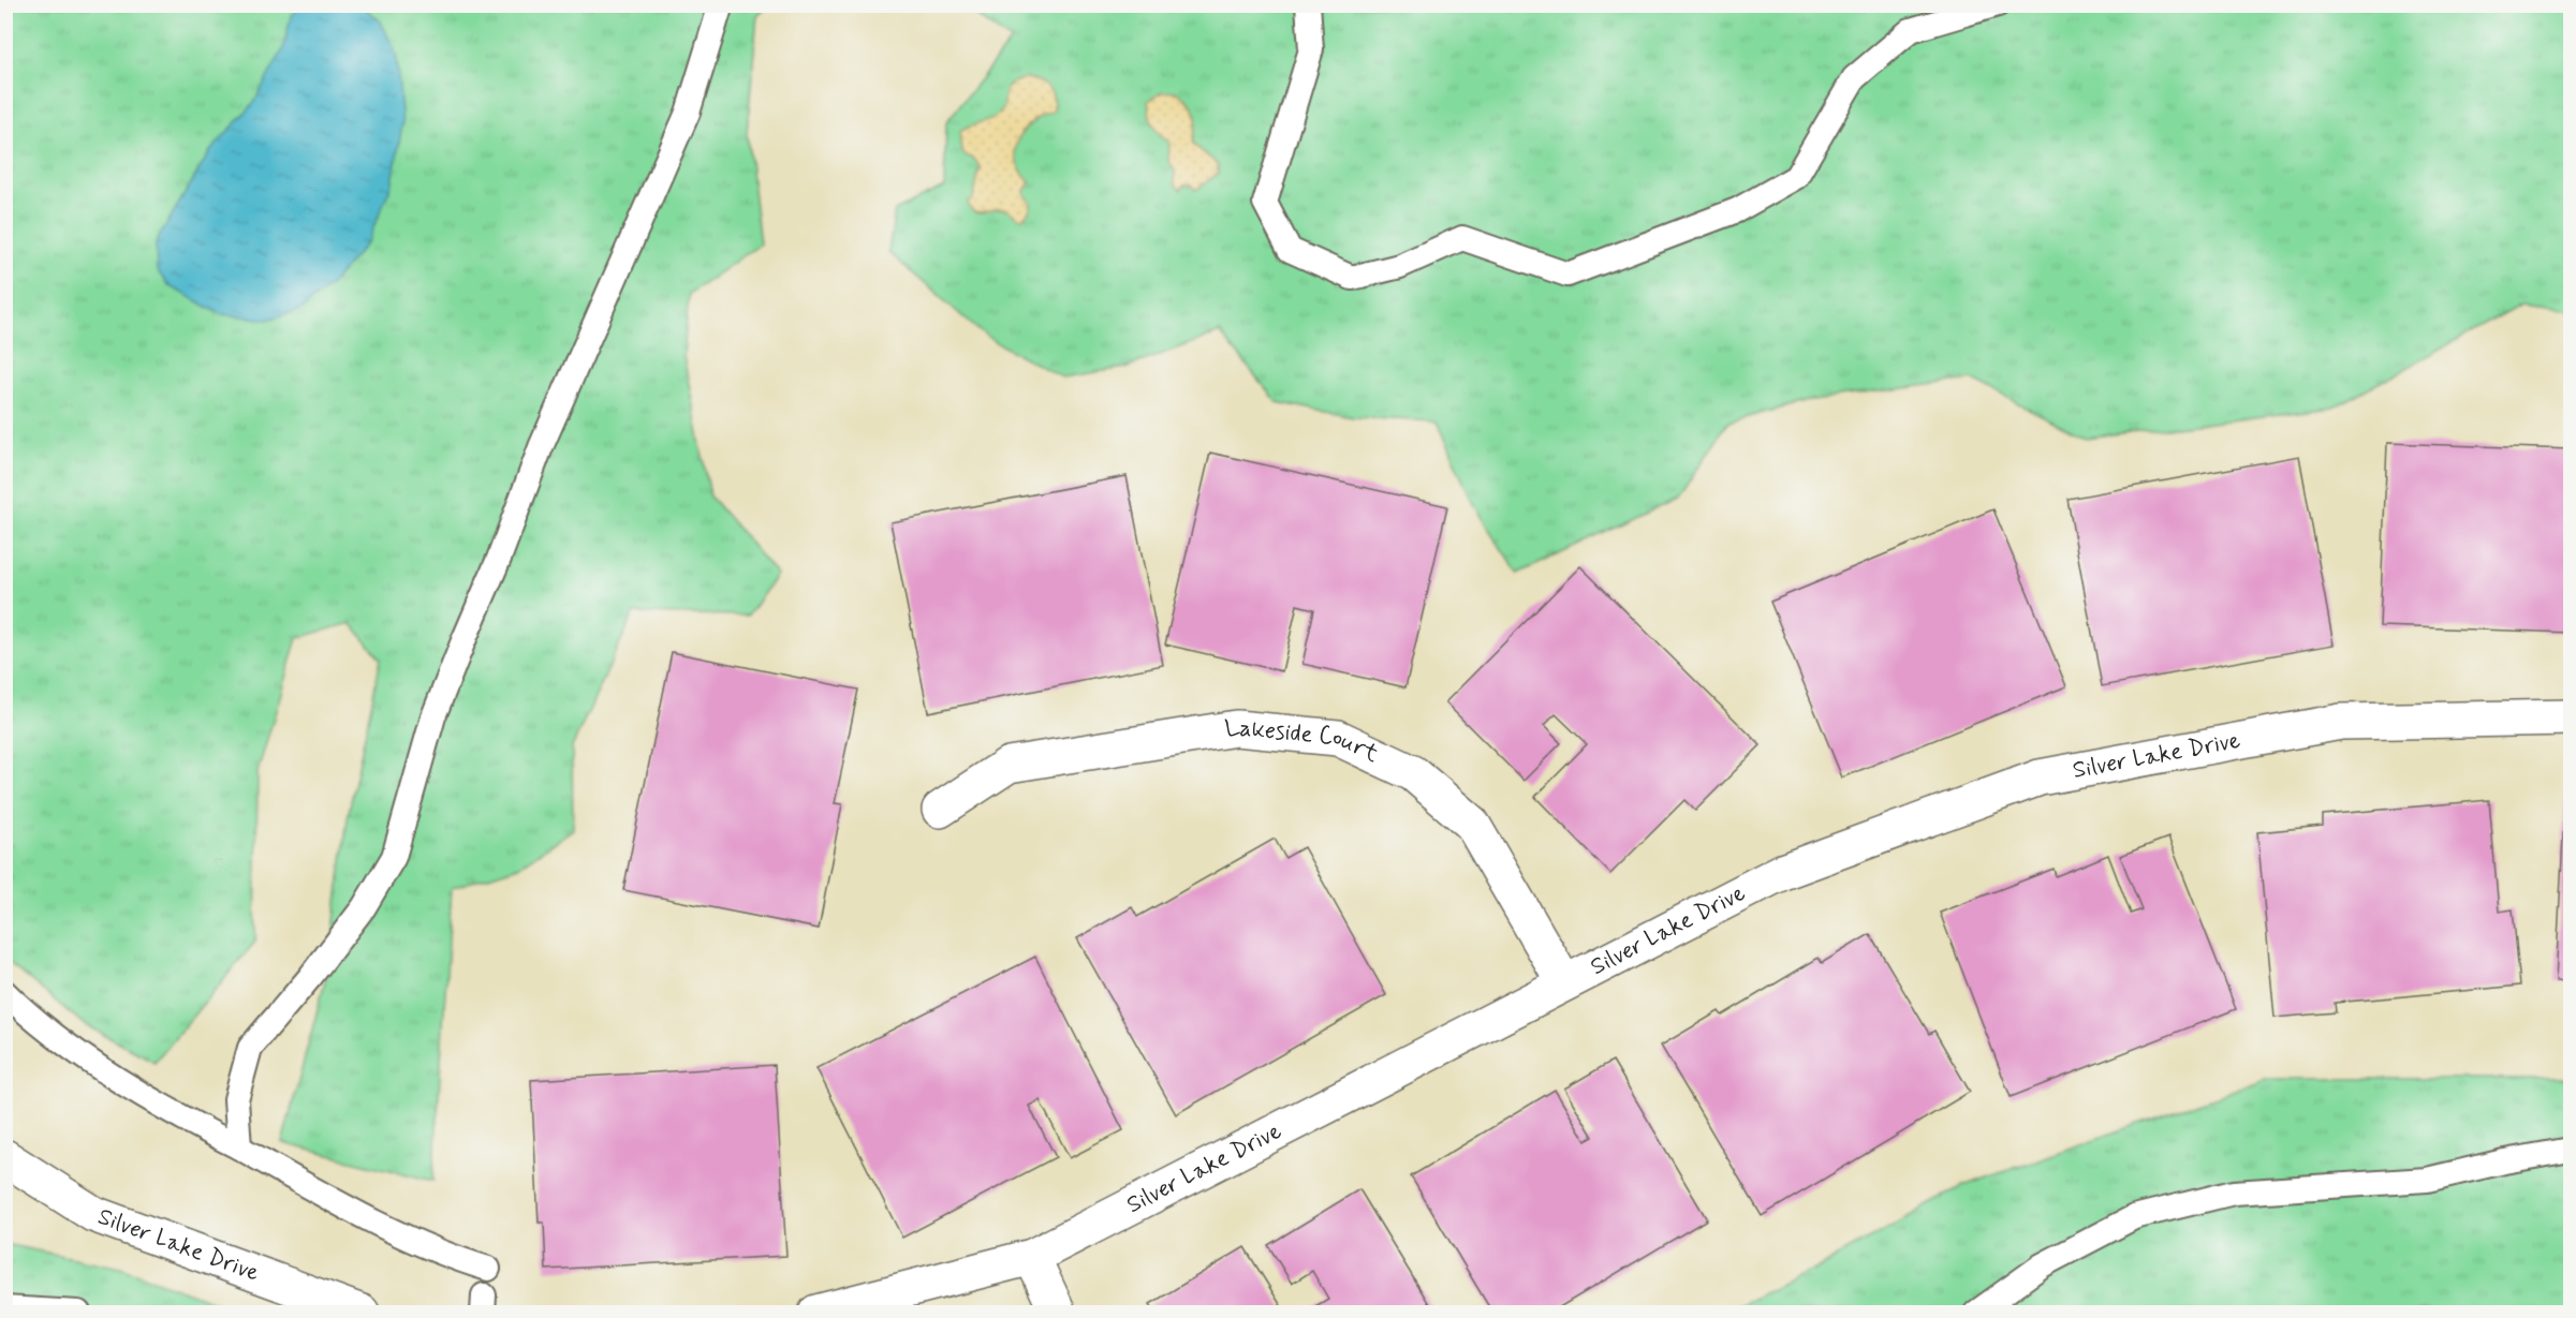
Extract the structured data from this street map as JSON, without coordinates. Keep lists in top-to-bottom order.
{
  "streets": {
    "street": ["Lakeside Court", "Silver Lake Drive"]
  },
  "crossings": [
    ["Lakeside Court", "Silver Lake Drive"]
  ]
}
